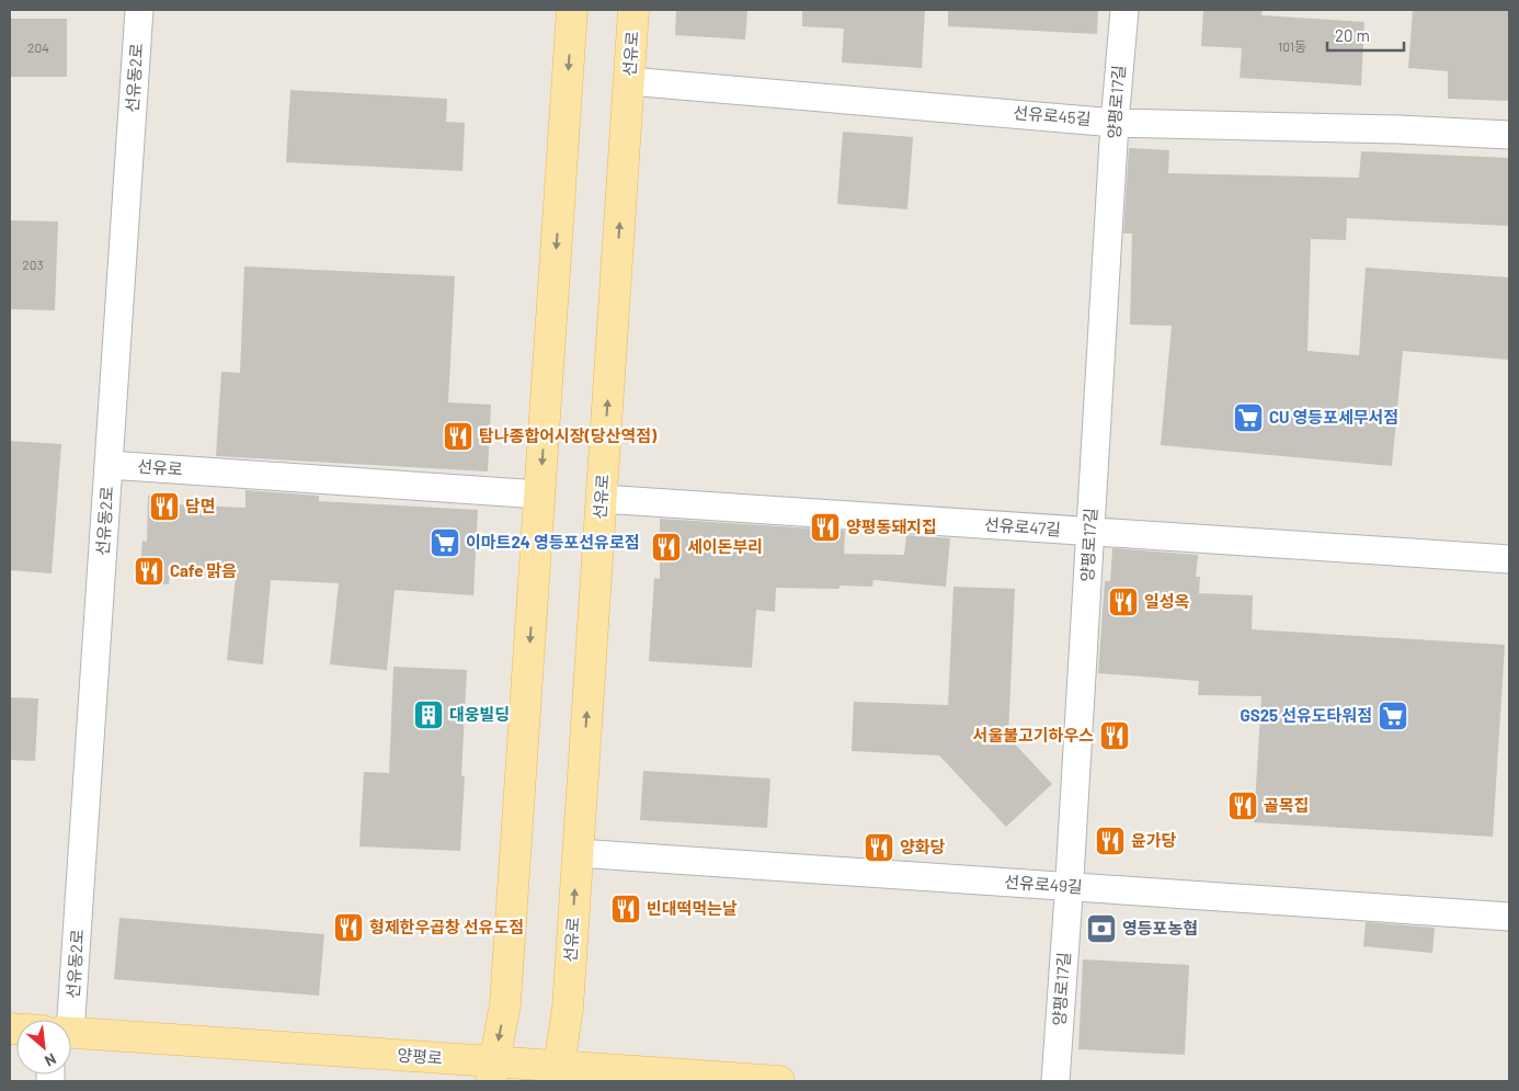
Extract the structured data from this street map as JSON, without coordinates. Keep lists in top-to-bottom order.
{
  "streets": {
    "main road": ["선유로", "양평로"],
    "street": [
      "선유동2로",
      "양평로17길",
      "선유로45길",
      "선유로47길",
      "선유로49길"
    ]
  },
  "crossings": [
    ["선유로", "선유동2로"],
    ["선유로", "선유로45길"],
    ["선유로", "선유로47길"],
    ["선유로", "선유로49길"],
    ["선유로", "양평로"],
    ["양평로17길", "선유로45길"],
    ["양평로17길", "선유로47길"],
    ["양평로17길", "선유로49길"]
  ],
  "one_way": ["선유로"],
  "places": {
    "supermarket": ["CU 영등포세무서점", "이마트24 영등포선유로점", "GS25 선유도타워점"],
    "restaurant": [
      "탐나종합어시장(당산역점)",
      "담면",
      "양평동돼지집",
      "세이돈부리",
      "Cafe 맑음",
      "일성옥",
      "서울불고기하우스",
      "골목집",
      "윤가당",
      "양화당",
      "빈대떡먹는날",
      "형제한우곱창 선유도점"
    ],
    "building": ["대웅빌딩"],
    "bank": ["영등포농협"]
  },
  "house_numbers": ["101동", "204", "203"],
  "scale_bar": "20 m",
  "north": "bottom right"
}
